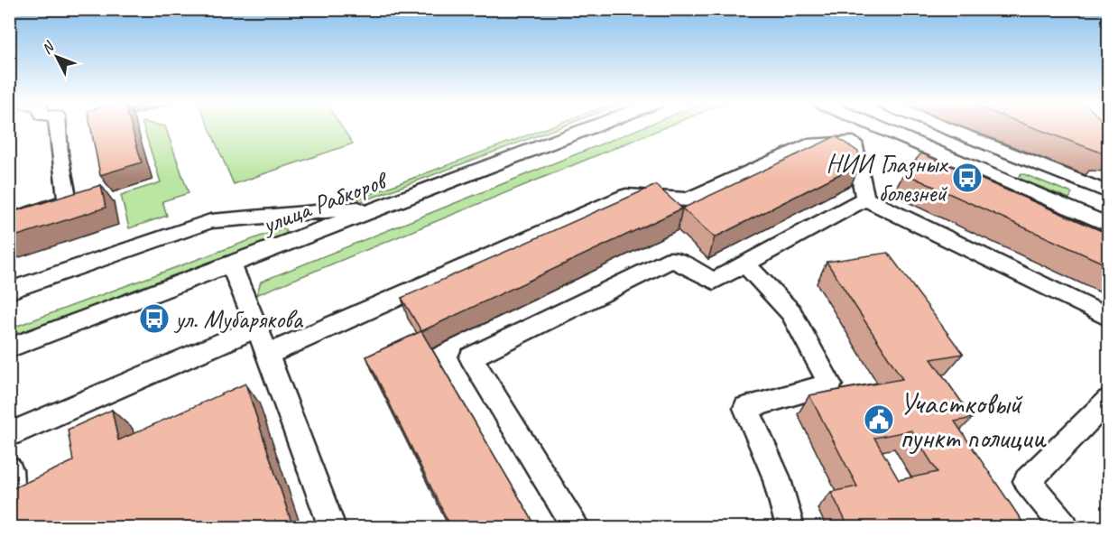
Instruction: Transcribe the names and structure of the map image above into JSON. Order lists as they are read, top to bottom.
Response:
{
  "streets": {
    "street": ["улица Рабкоров"]
  },
  "places": {
    "bus stop": ["НИИ Глазных болезней", "ул. Мубарякова"],
    "public building": ["Участковый пункт полиции"]
  },
  "north": "top left"
}
